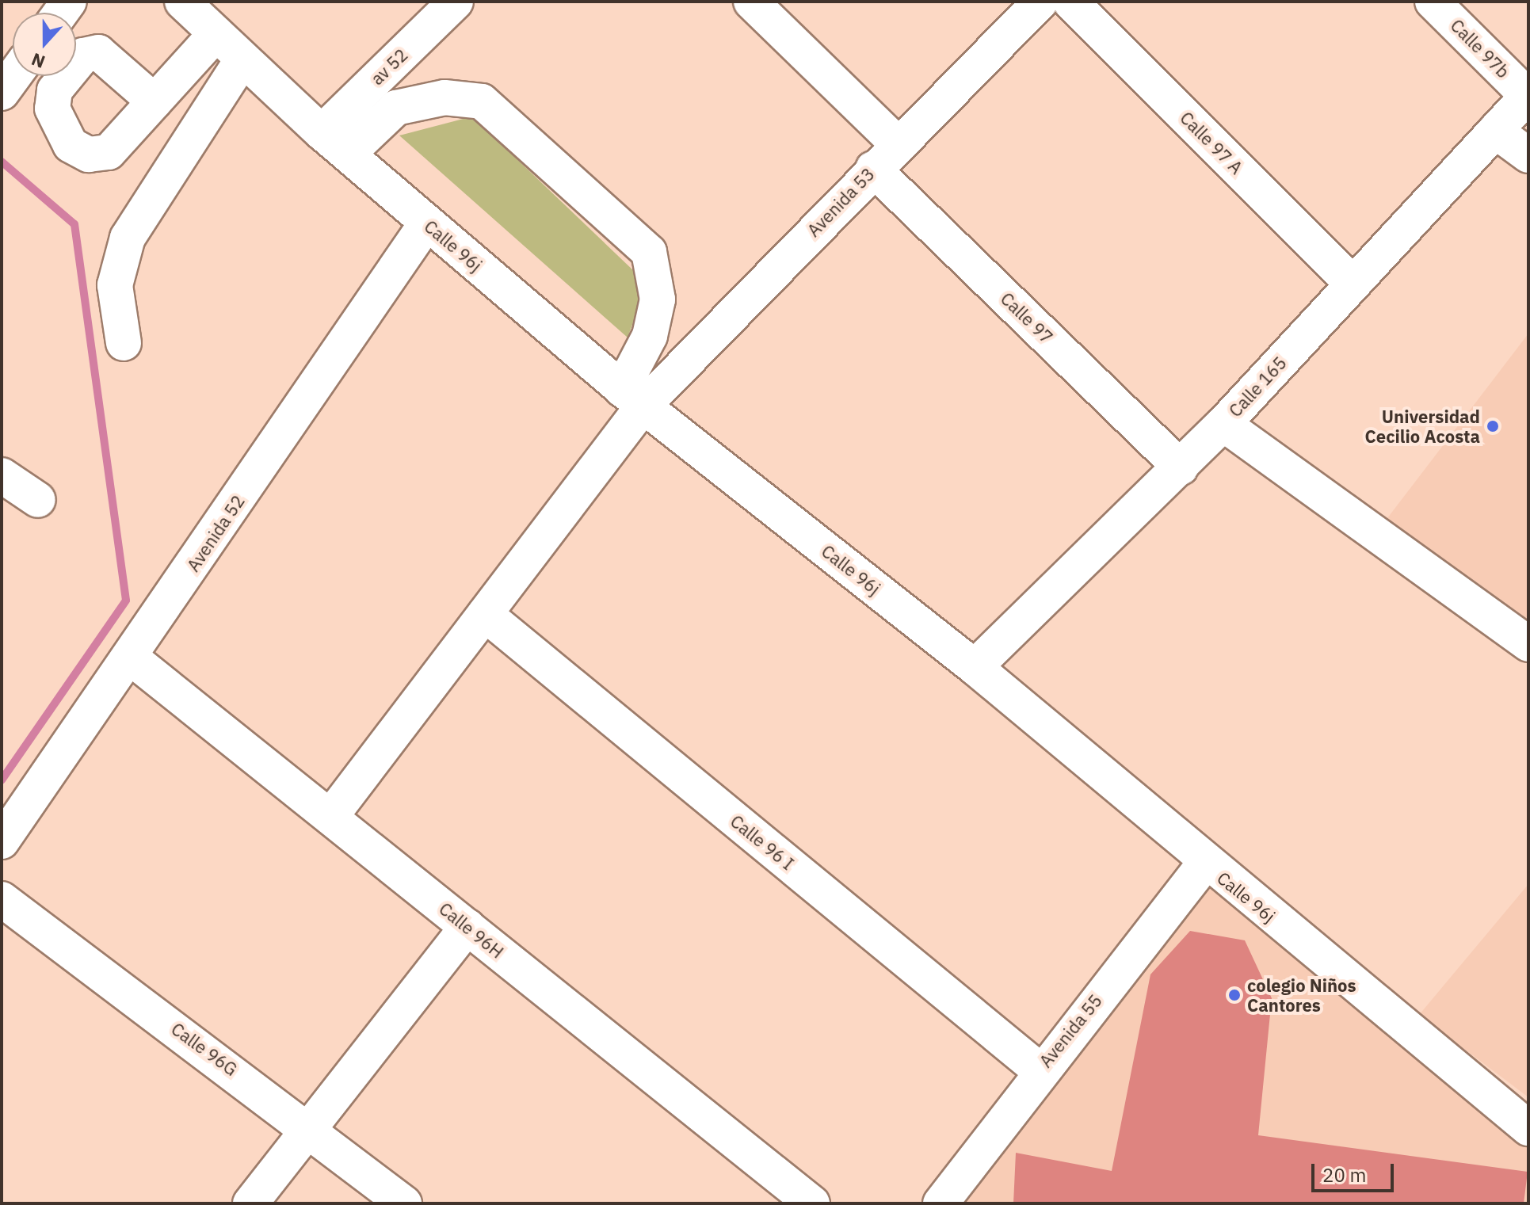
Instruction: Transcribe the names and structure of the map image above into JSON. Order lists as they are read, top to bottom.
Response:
{
  "streets": {
    "street": [
      "Calle 97b",
      "av 52",
      "Calle 97 A",
      "Avenida 53",
      "Calle 96j",
      "Calle 97",
      "Calle 165",
      "Avenida 52",
      "Calle 96 I",
      "Calle 96H",
      "Avenida 55",
      "Calle 96G"
    ]
  },
  "crossings": [
    ["Calle 97b", "Calle 165"],
    ["av 52", "Calle 96j"],
    ["Calle 97 A", "Calle 165"],
    ["Avenida 53", "Calle 96j"],
    ["Avenida 53", "Calle 97"],
    ["Calle 96j", "Calle 165"],
    ["Calle 96j", "Avenida 52"],
    ["Calle 96j", "Avenida 55"],
    ["Calle 97", "Calle 165"],
    ["Avenida 52", "Calle 96H"],
    ["Calle 96 I", "Avenida 55"]
  ],
  "places": ["Universidad Cecilio Acosta", "colegio Niños Cantores"],
  "scale_bar": "20 m",
  "north": "bottom"
}
